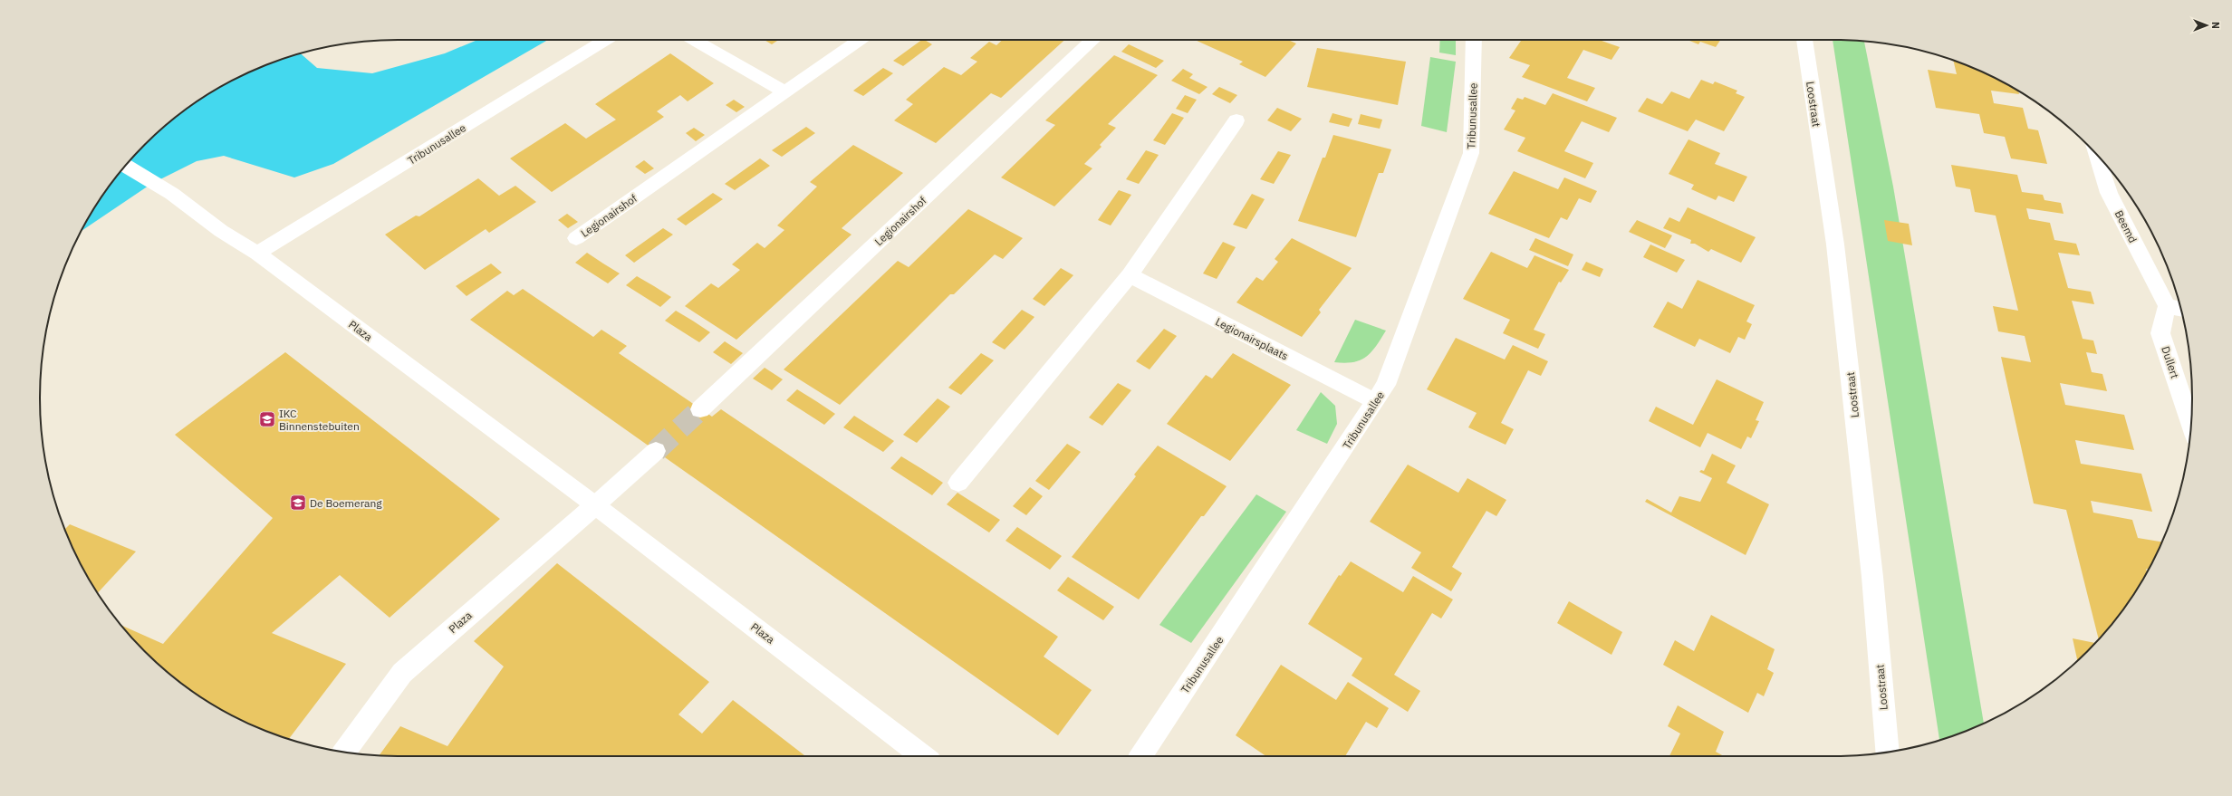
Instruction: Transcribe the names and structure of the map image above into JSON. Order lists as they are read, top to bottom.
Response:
{
  "streets": {
    "street": [
      "Loostraat",
      "Tribunusallee",
      "Legionairshof",
      "Beemd",
      "Plaza",
      "Legionairsplaats",
      "Dullert"
    ]
  },
  "crossings": [
    ["Tribunusallee", "Plaza"],
    ["Tribunusallee", "Legionairsplaats"],
    ["Beemd", "Dullert"]
  ],
  "places": {
    "school or university": ["IKC Binnenstebuiten", "De Boemerang"]
  },
  "north": "right"
}
